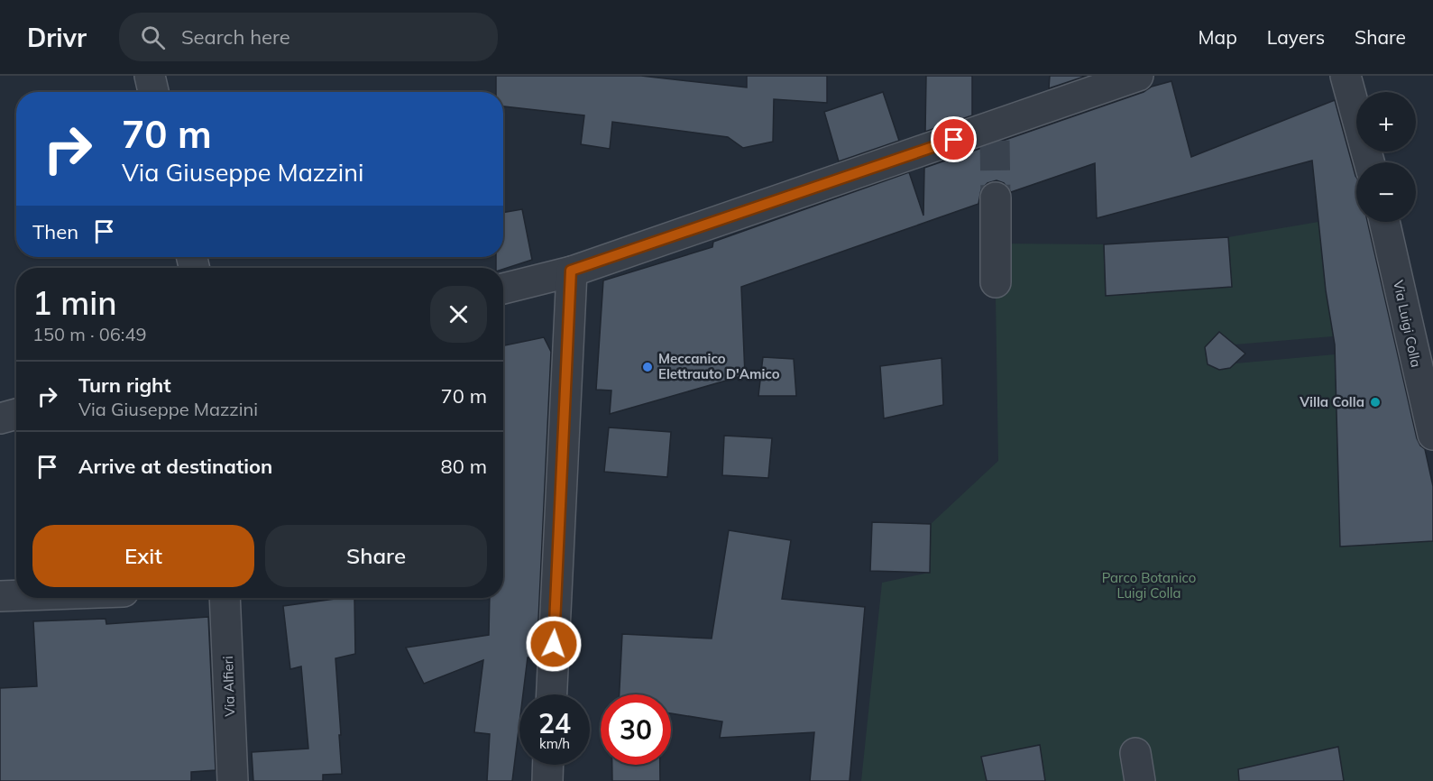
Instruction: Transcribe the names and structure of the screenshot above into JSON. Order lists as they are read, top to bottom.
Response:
{
  "streets": {
    "street": ["Via Luigi Colla", "Via Alfieri"]
  },
  "parks": ["Parco Botanico Luigi Colla"],
  "places": ["Meccanico Elettrauto D'Amico", "Villa Colla"],
  "page": {
    "header": "Drivr",
    "search": "Search here",
    "nav": ["Map", "Layers", "Share"],
    "map_buttons": ["+", "−"],
    "turn": ["70 m", "Via Giuseppe Mazzini"],
    "then": "Then",
    "heading": ["1 min", "150 m · 06:49"],
    "list": [
      {
        "name": "Turn right",
        "note": "Via Giuseppe Mazzini",
        "value": "70 m"
      },
      {
        "name": "Arrive at destination",
        "value": "80 m"
      }
    ],
    "buttons": ["Exit", "Share"],
    "speed": "24 km/h",
    "limit": "30"
  }
}
